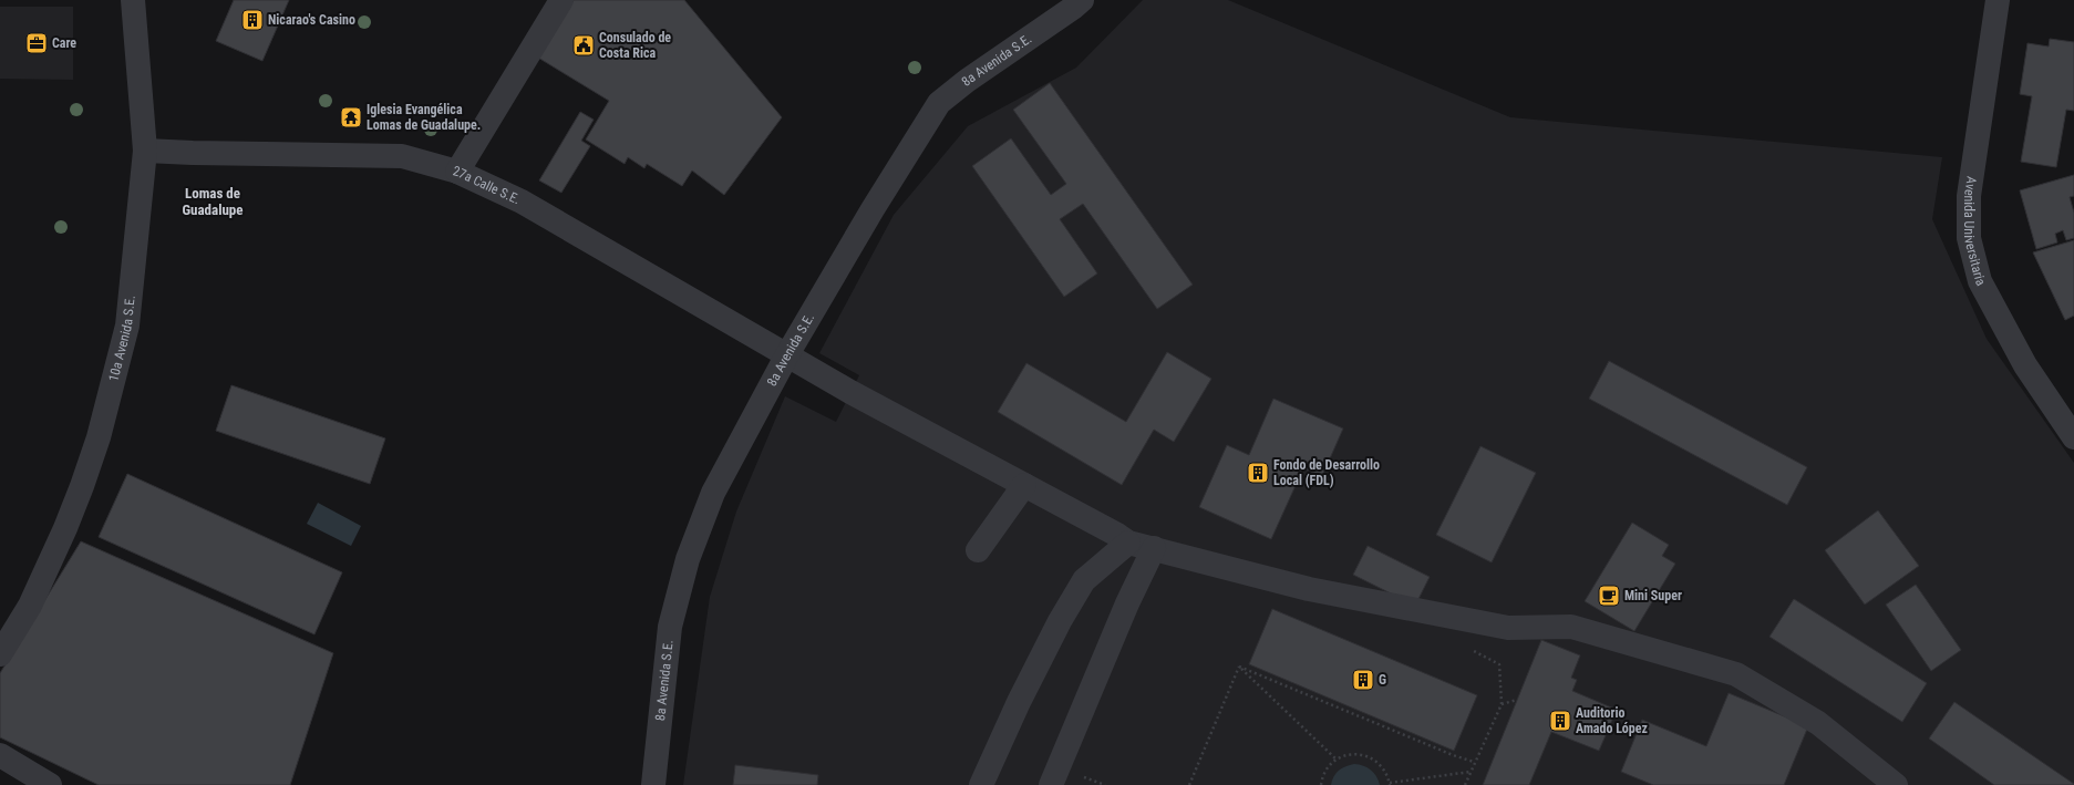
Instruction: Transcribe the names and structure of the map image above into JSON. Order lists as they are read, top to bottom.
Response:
{
  "streets": {
    "street": [
      "8a Avenida S.E.",
      "27a Calle S.E.",
      "Avenida Universitaria",
      "10a Avenida S.E."
    ]
  },
  "crossings": [
    ["8a Avenida S.E.", "27a Calle S.E."],
    ["27a Calle S.E.", "10a Avenida S.E."]
  ],
  "districts": ["Lomas de Guadalupe"],
  "places": {
    "building": [
      "Nicarao's Casino",
      "Fondo de Desarrollo Local (FDL)",
      "G",
      "Auditorio Amado López"
    ],
    "office": ["Care"],
    "public building": ["Consulado de Costa Rica"],
    "temple": ["Iglesia Evangélica Lomas de Guadalupe."],
    "cafe": ["Mini Super"]
  }
}
